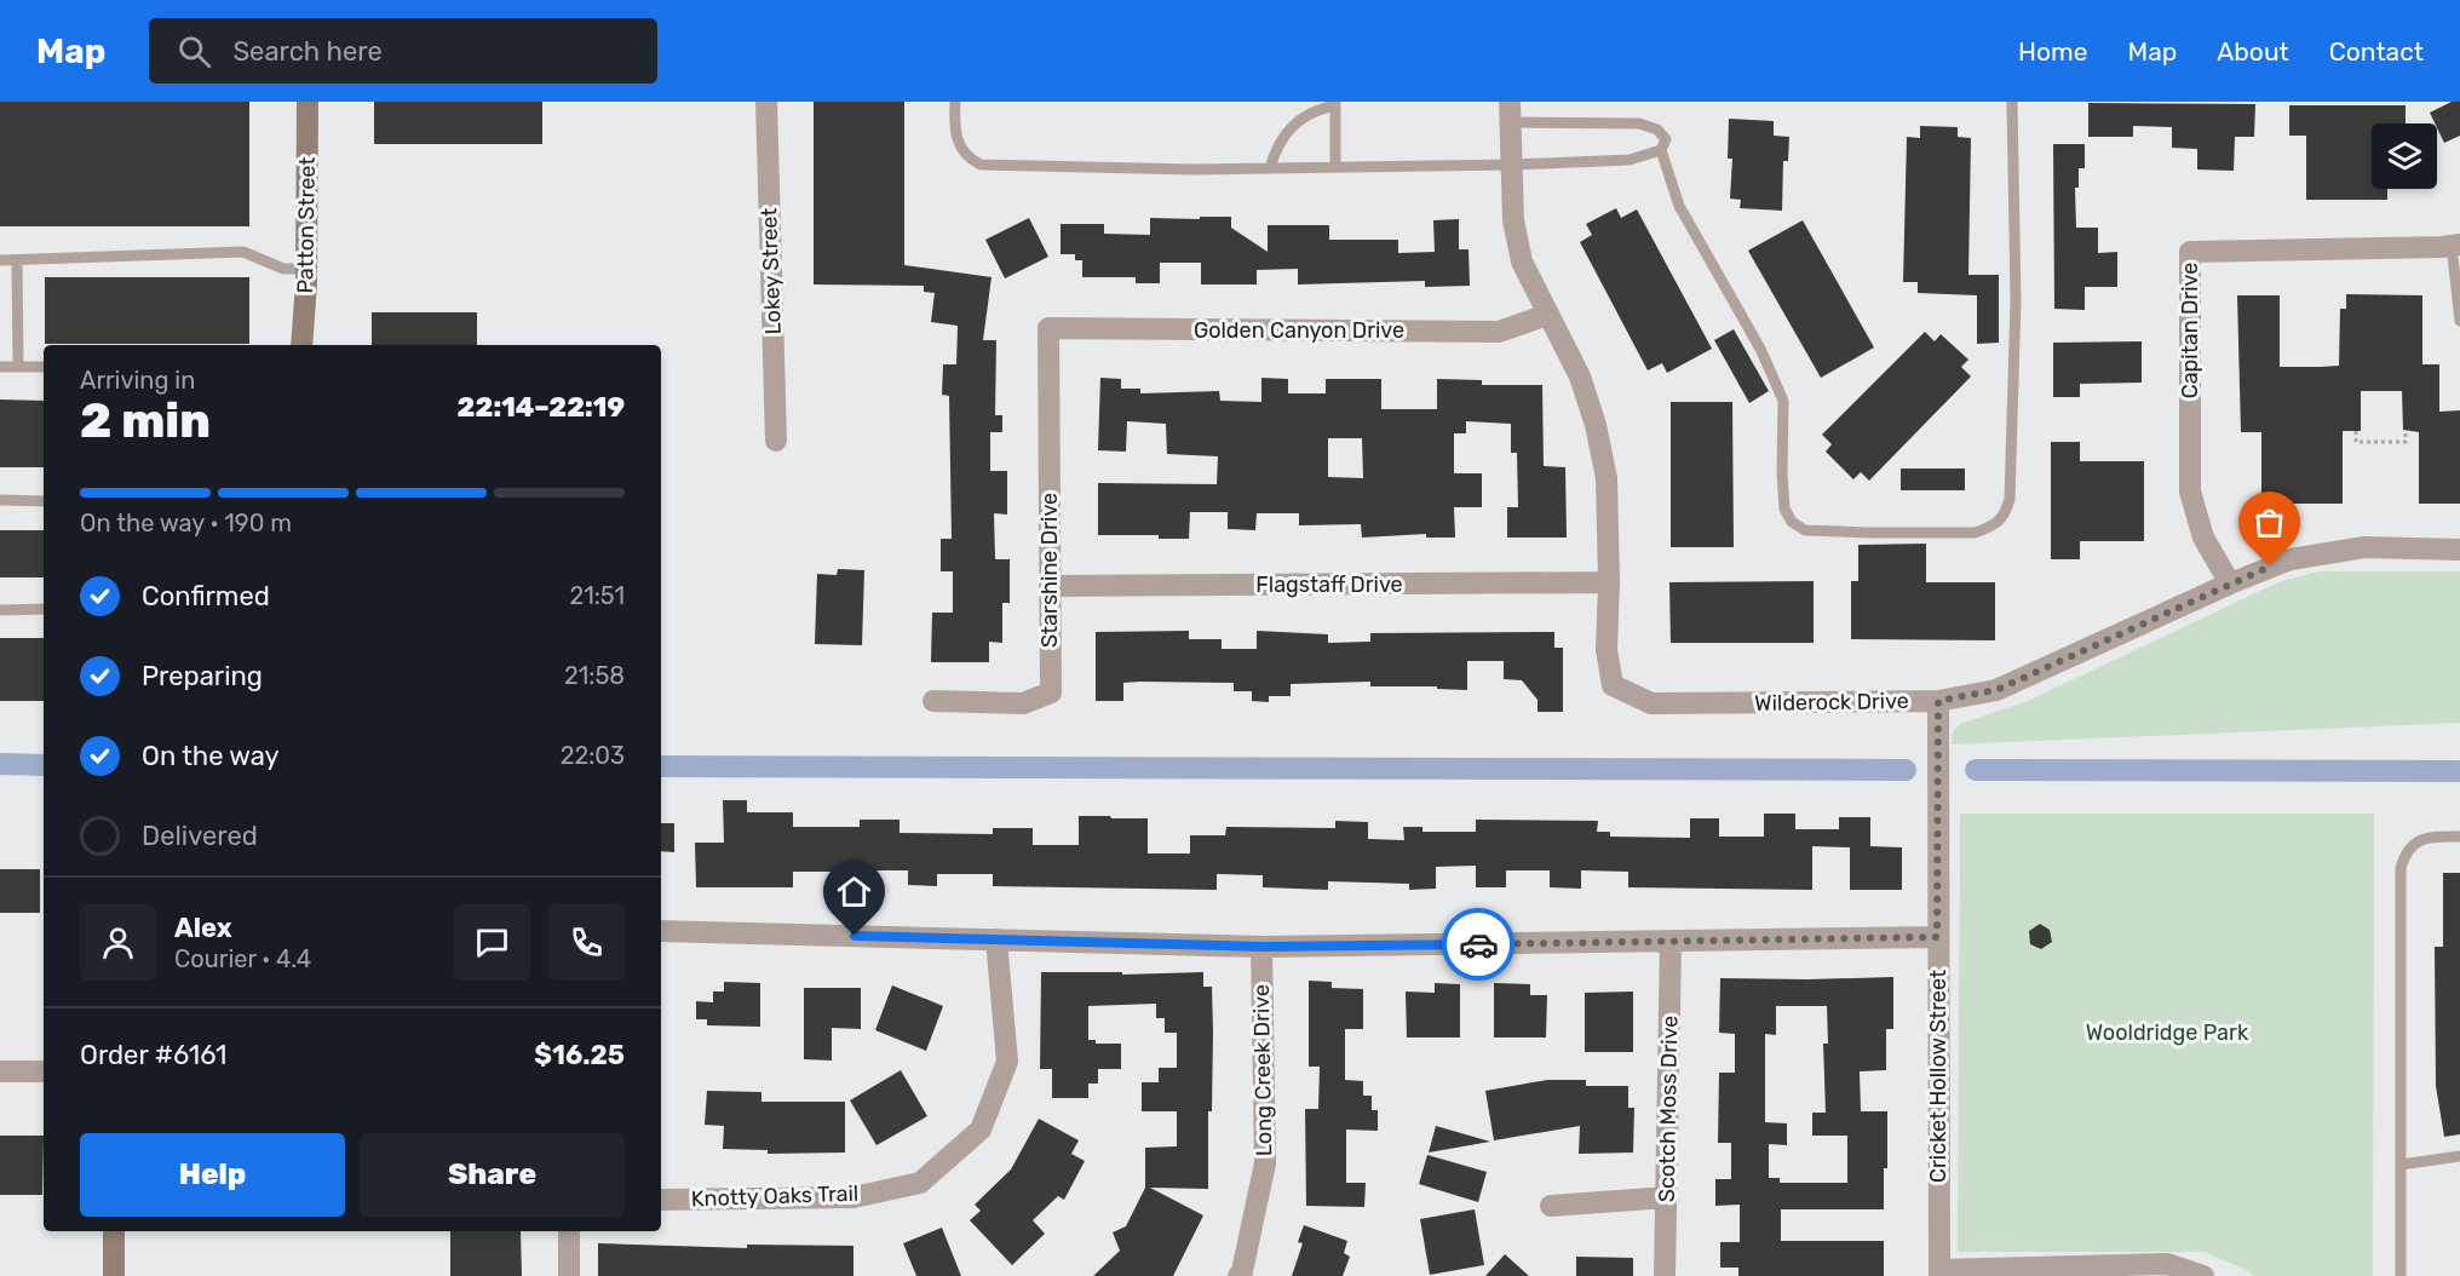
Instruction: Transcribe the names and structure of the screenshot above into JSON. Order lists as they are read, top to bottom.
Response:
{
  "streets": {
    "street": [
      "Patton Street",
      "Lokey Street",
      "Golden Canyon Drive",
      "Capitan Drive",
      "Starshine Drive",
      "Flagstaff Drive",
      "Wilderock Drive",
      "Long Creek Drive",
      "Cricket Hollow Street",
      "Scotch Moss Drive",
      "Knotty Oaks Trail"
    ]
  },
  "crossings": [
    ["Golden Canyon Drive", "Starshine Drive"],
    ["Capitan Drive", "Wilderock Drive"],
    ["Starshine Drive", "Flagstaff Drive"],
    ["Flagstaff Drive", "Wilderock Drive"],
    ["Wilderock Drive", "Cricket Hollow Street"]
  ],
  "parks": ["Wooldridge Park"],
  "page": {
    "header": "Map",
    "search": "Search here",
    "nav": [
      "Home",
      "Map",
      "About",
      "Contact"
    ],
    "heading": ["2 min", "Arriving in", "22:14–22:19"],
    "panel": [
      "Alex",
      "Courier · 4.4",
      "Order #6161",
      "$16.25"
    ],
    "bar": "On the way · 190 m",
    "list": [
      ["Confirmed", "21:51"],
      ["Preparing", "21:58"],
      ["On the way", "22:03"],
      "Delivered"
    ],
    "buttons": ["Help", "Share"]
  }
}
